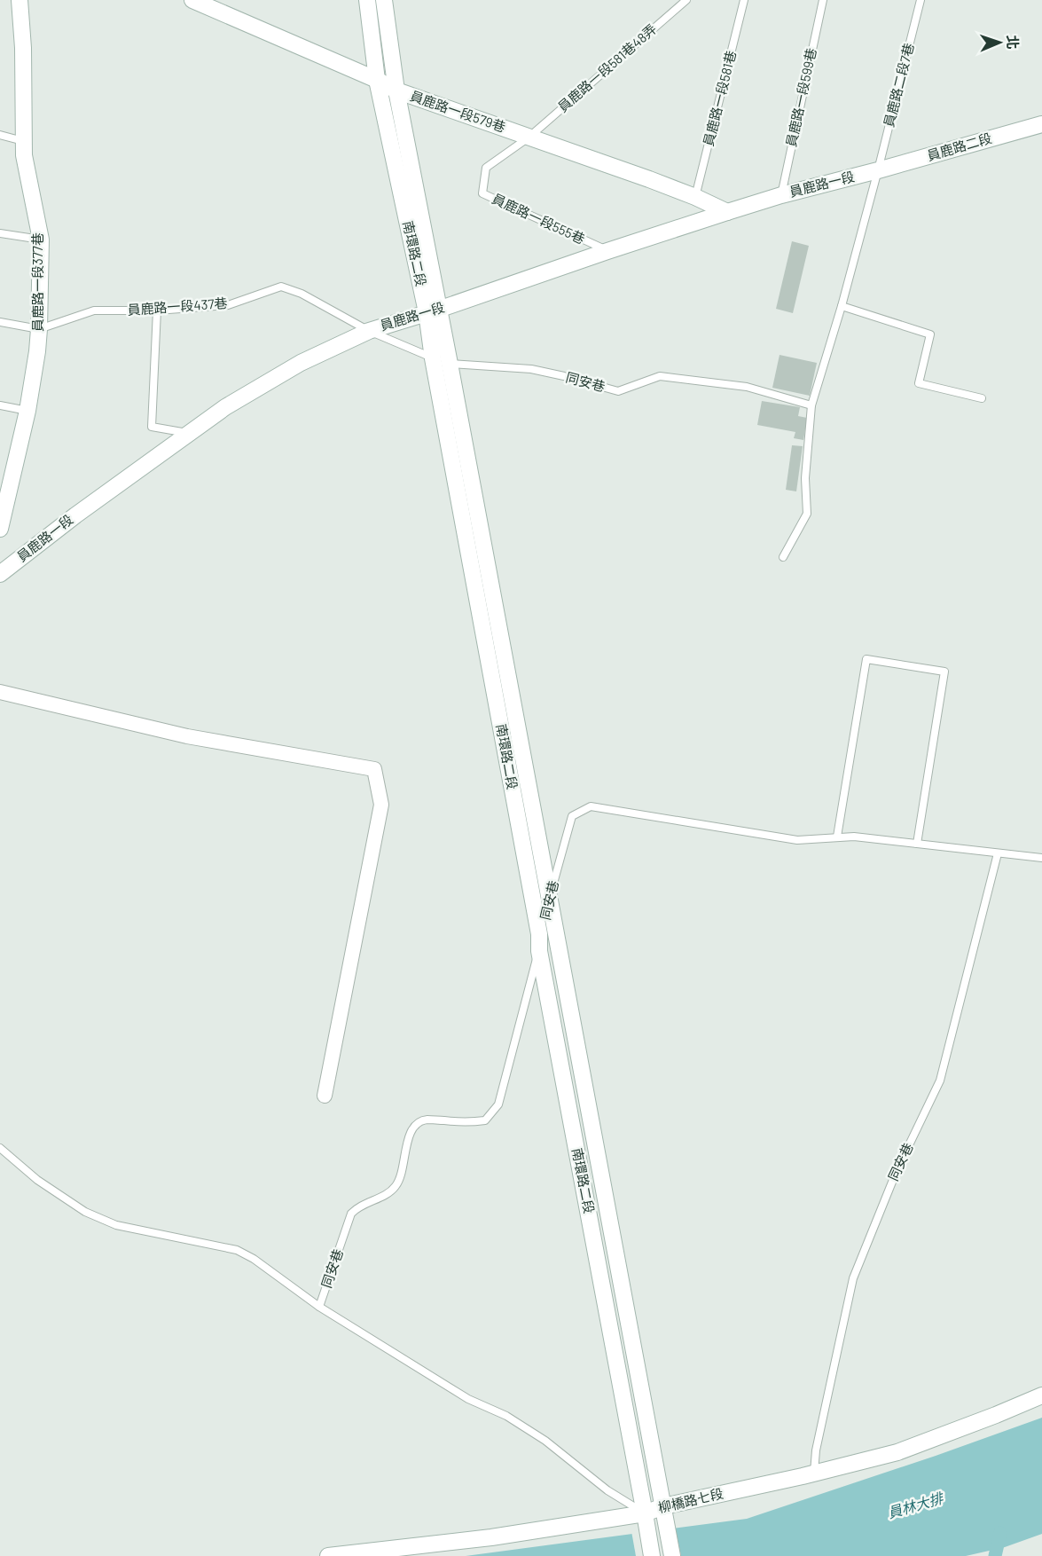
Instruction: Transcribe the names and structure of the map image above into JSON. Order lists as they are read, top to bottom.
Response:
{
  "streets": {
    "street": [
      "員鹿路一段579巷",
      "員鹿路二段",
      "員鹿路一段",
      "南環路二段",
      "員鹿路一段377巷",
      "柳橋路七段"
    ],
    "lane": [
      "員鹿路一段581巷48弄",
      "員鹿路二段7巷",
      "員鹿路一段599巷",
      "員鹿路一段581巷",
      "員鹿路一段555巷",
      "員鹿路一段437巷",
      "同安巷"
    ]
  },
  "crossings": [
    ["員鹿路一段581巷48弄", "員鹿路一段579巷"],
    ["員鹿路一段581巷48弄", "員鹿路一段555巷"],
    ["員鹿路二段7巷", "員鹿路二段"],
    ["員鹿路二段7巷", "員鹿路一段"],
    ["員鹿路一段599巷", "員鹿路一段"],
    ["員鹿路一段581巷", "員鹿路一段579巷"],
    ["員鹿路一段579巷", "員鹿路一段"],
    ["員鹿路一段579巷", "員鹿路一段555巷"],
    ["員鹿路一段579巷", "南環路二段"],
    ["員鹿路二段", "員鹿路一段"],
    ["員鹿路一段", "員鹿路一段555巷"],
    ["員鹿路一段", "南環路二段"],
    ["員鹿路一段", "員鹿路一段437巷"],
    ["南環路二段", "員鹿路一段437巷"],
    ["南環路二段", "同安巷"],
    ["南環路二段", "柳橋路七段"],
    ["員鹿路一段377巷", "員鹿路一段437巷"],
    ["同安巷", "柳橋路七段"]
  ],
  "water": ["員林大排"],
  "north": "right"
}
